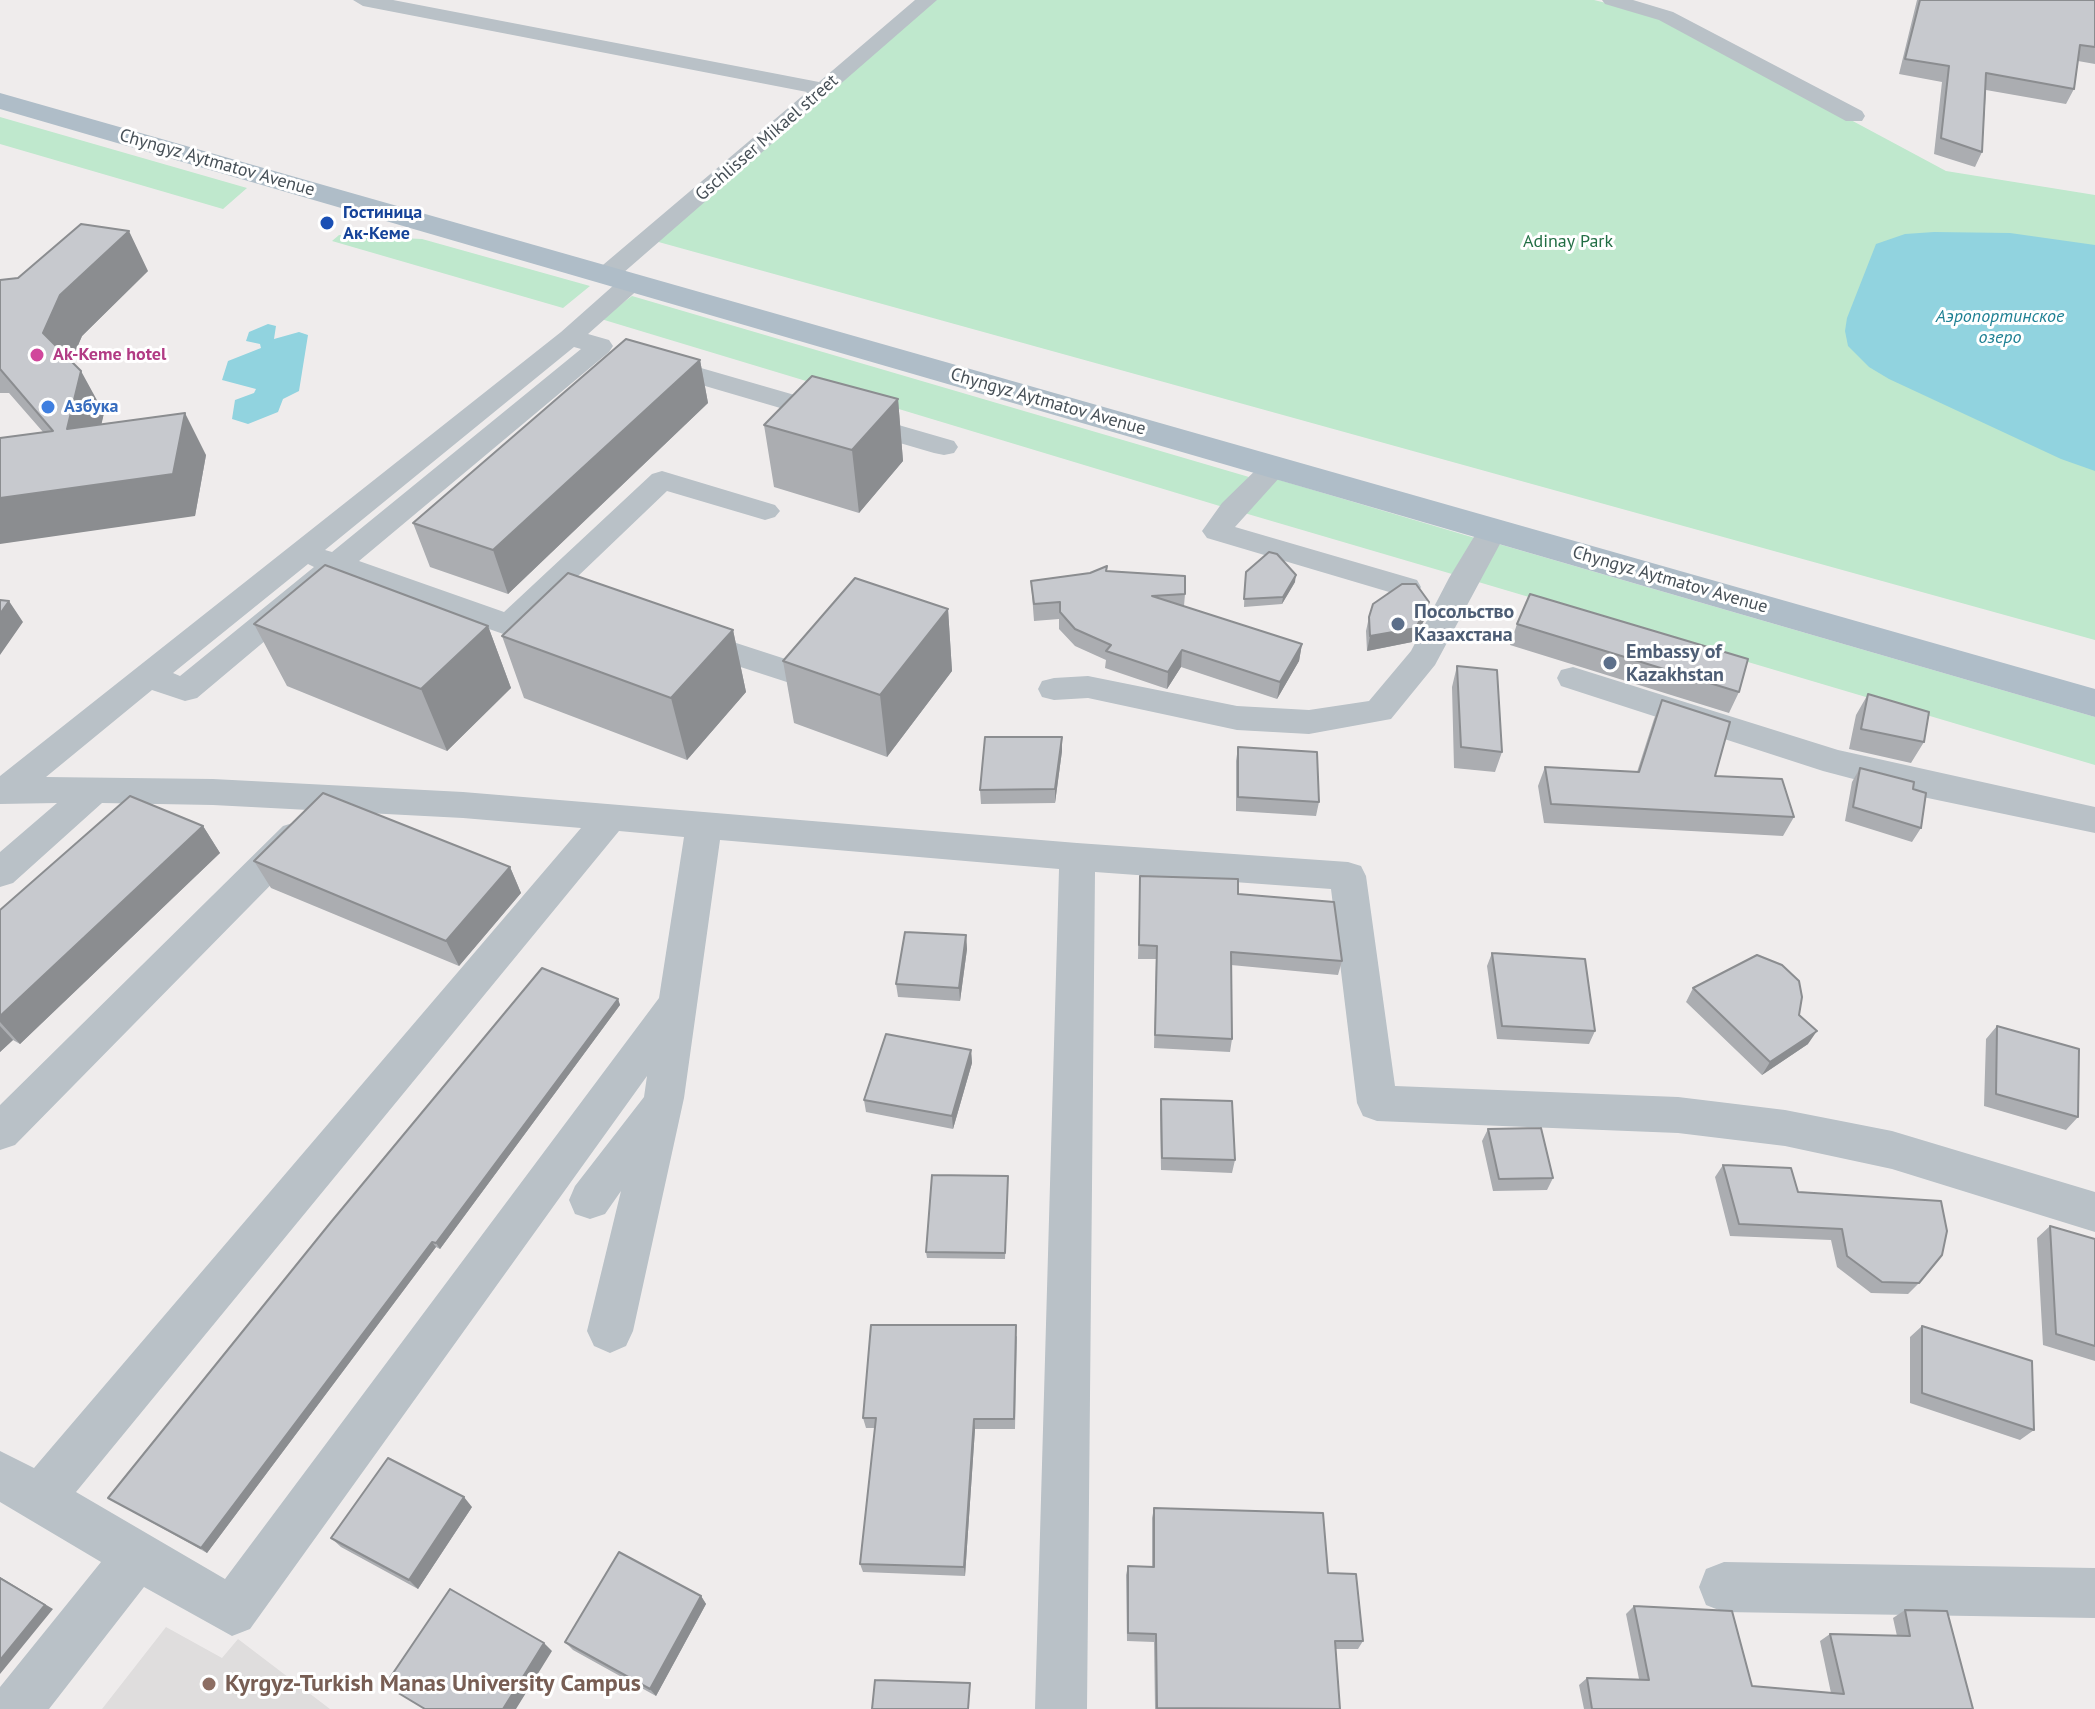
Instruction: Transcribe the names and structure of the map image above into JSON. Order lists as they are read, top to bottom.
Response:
{
  "streets": {
    "main road": ["Chyngyz Aytmatov Avenue"],
    "street": ["Gschlisser Mikael street"]
  },
  "crossings": [
    ["Gschlisser Mikael street", "Chyngyz Aytmatov Avenue"]
  ],
  "water": ["Аэропортинское озеро"],
  "parks": ["Adinay Park"],
  "places": [
    "Гостиница Ак-Кеме",
    "Ak-Keme hotel",
    "Азбука",
    "Посольство Казахстана",
    "Embassy of Kazakhstan",
    "Kyrgyz-Turkish Manas University Campus"
  ]
}
